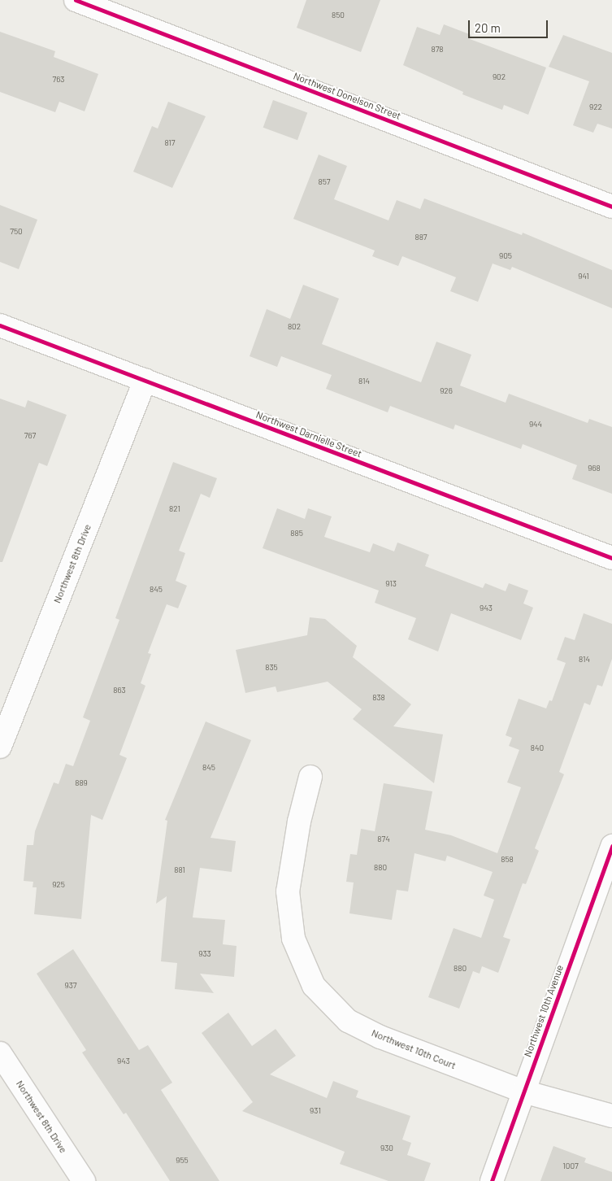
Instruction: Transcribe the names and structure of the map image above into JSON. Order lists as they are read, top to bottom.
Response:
{
  "streets": {
    "street": [
      "Northwest Donelson Street",
      "Northwest Darnielle Street",
      "Northwest 8th Drive",
      "Northwest 10th Avenue",
      "Northwest 10th Court"
    ]
  },
  "crossings": [
    ["Northwest Darnielle Street", "Northwest 8th Drive"],
    ["Northwest 10th Avenue", "Northwest 10th Court"]
  ],
  "house_numbers": [
    "850",
    "878",
    "902",
    "763",
    "922",
    "817",
    "857",
    "750",
    "887",
    "905",
    "941",
    "802",
    "814",
    "926",
    "944",
    "767",
    "968",
    "821",
    "885",
    "913",
    "845",
    "943",
    "814",
    "835",
    "863",
    "838",
    "840",
    "845",
    "889",
    "874",
    "858",
    "880",
    "881",
    "925",
    "933",
    "880",
    "937",
    "943",
    "931",
    "930",
    "955",
    "1007"
  ],
  "scale_bar": "20 m"
}
